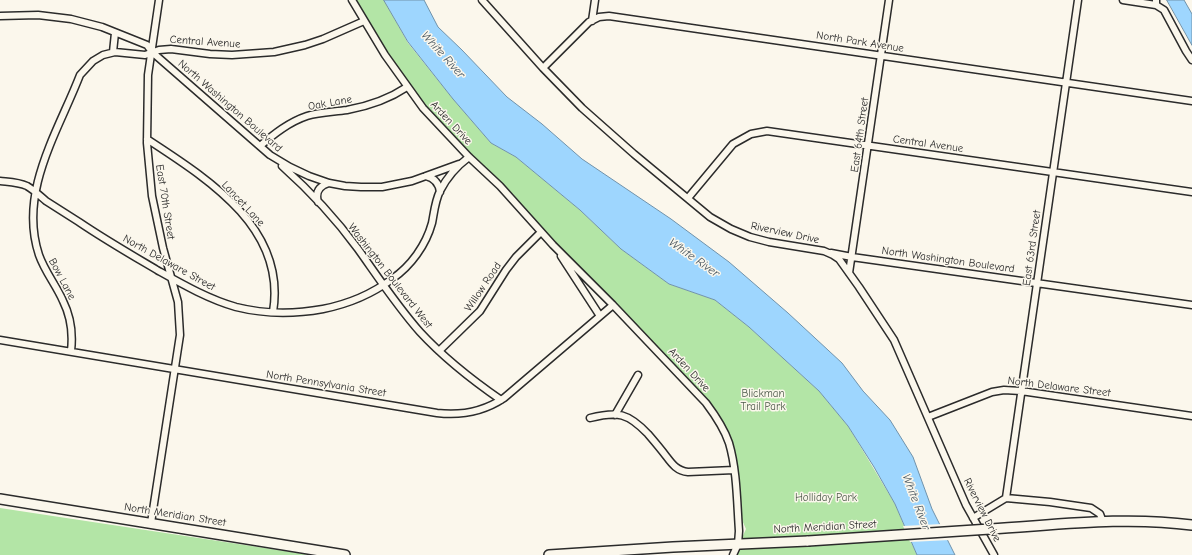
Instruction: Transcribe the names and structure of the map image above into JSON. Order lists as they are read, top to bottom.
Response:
{
  "streets": {
    "main road": ["North Meridian Street"],
    "street": [
      "Central Avenue",
      "North Park Avenue",
      "Oak Lane",
      "North Washington Boulevard",
      "Arden Drive",
      "East 64th Street",
      "East 70th Street",
      "Lancet Lane",
      "Riverview Drive",
      "East 63rd Street",
      "North Delaware Street",
      "Washington Boulevard West",
      "Bow Lane",
      "Willow Road",
      "North Pennsylvania Street"
    ]
  },
  "crossings": [
    ["Central Avenue", "North Washington Boulevard"],
    ["Central Avenue", "Arden Drive"],
    ["Central Avenue", "East 64th Street"],
    ["Central Avenue", "East 70th Street"],
    ["Central Avenue", "Riverview Drive"],
    ["Central Avenue", "East 63rd Street"],
    ["North Park Avenue", "East 64th Street"],
    ["North Park Avenue", "Riverview Drive"],
    ["North Park Avenue", "East 63rd Street"],
    ["Oak Lane", "North Washington Boulevard"],
    ["Oak Lane", "Arden Drive"],
    ["North Washington Boulevard", "East 64th Street"],
    ["North Washington Boulevard", "East 70th Street"],
    ["North Washington Boulevard", "Riverview Drive"],
    ["North Washington Boulevard", "East 63rd Street"],
    ["North Washington Boulevard", "North Delaware Street"],
    ["North Washington Boulevard", "Washington Boulevard West"],
    ["Arden Drive", "North Delaware Street"],
    ["Arden Drive", "Willow Road"],
    ["Arden Drive", "North Pennsylvania Street"],
    ["Arden Drive", "North Meridian Street"],
    ["East 64th Street", "Riverview Drive"],
    ["East 70th Street", "Lancet Lane"],
    ["East 70th Street", "North Delaware Street"],
    ["East 70th Street", "North Pennsylvania Street"],
    ["East 70th Street", "North Meridian Street"],
    ["Lancet Lane", "North Delaware Street"],
    ["Riverview Drive", "North Delaware Street"],
    ["East 63rd Street", "North Delaware Street"],
    ["North Delaware Street", "Washington Boulevard West"],
    ["North Delaware Street", "Bow Lane"],
    ["Washington Boulevard West", "Willow Road"],
    ["Washington Boulevard West", "North Pennsylvania Street"],
    ["Bow Lane", "North Pennsylvania Street"]
  ],
  "water": ["White River"],
  "parks": ["Blickman Trail Park", "Holliday Park"]
}
